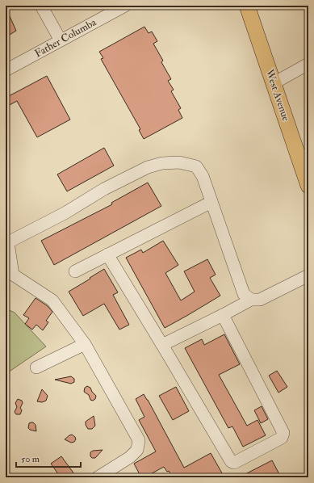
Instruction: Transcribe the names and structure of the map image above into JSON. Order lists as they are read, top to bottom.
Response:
{
  "streets": {
    "main road": ["West Avenue"],
    "street": ["Father Columba"]
  },
  "scale_bar": "50 m"
}
